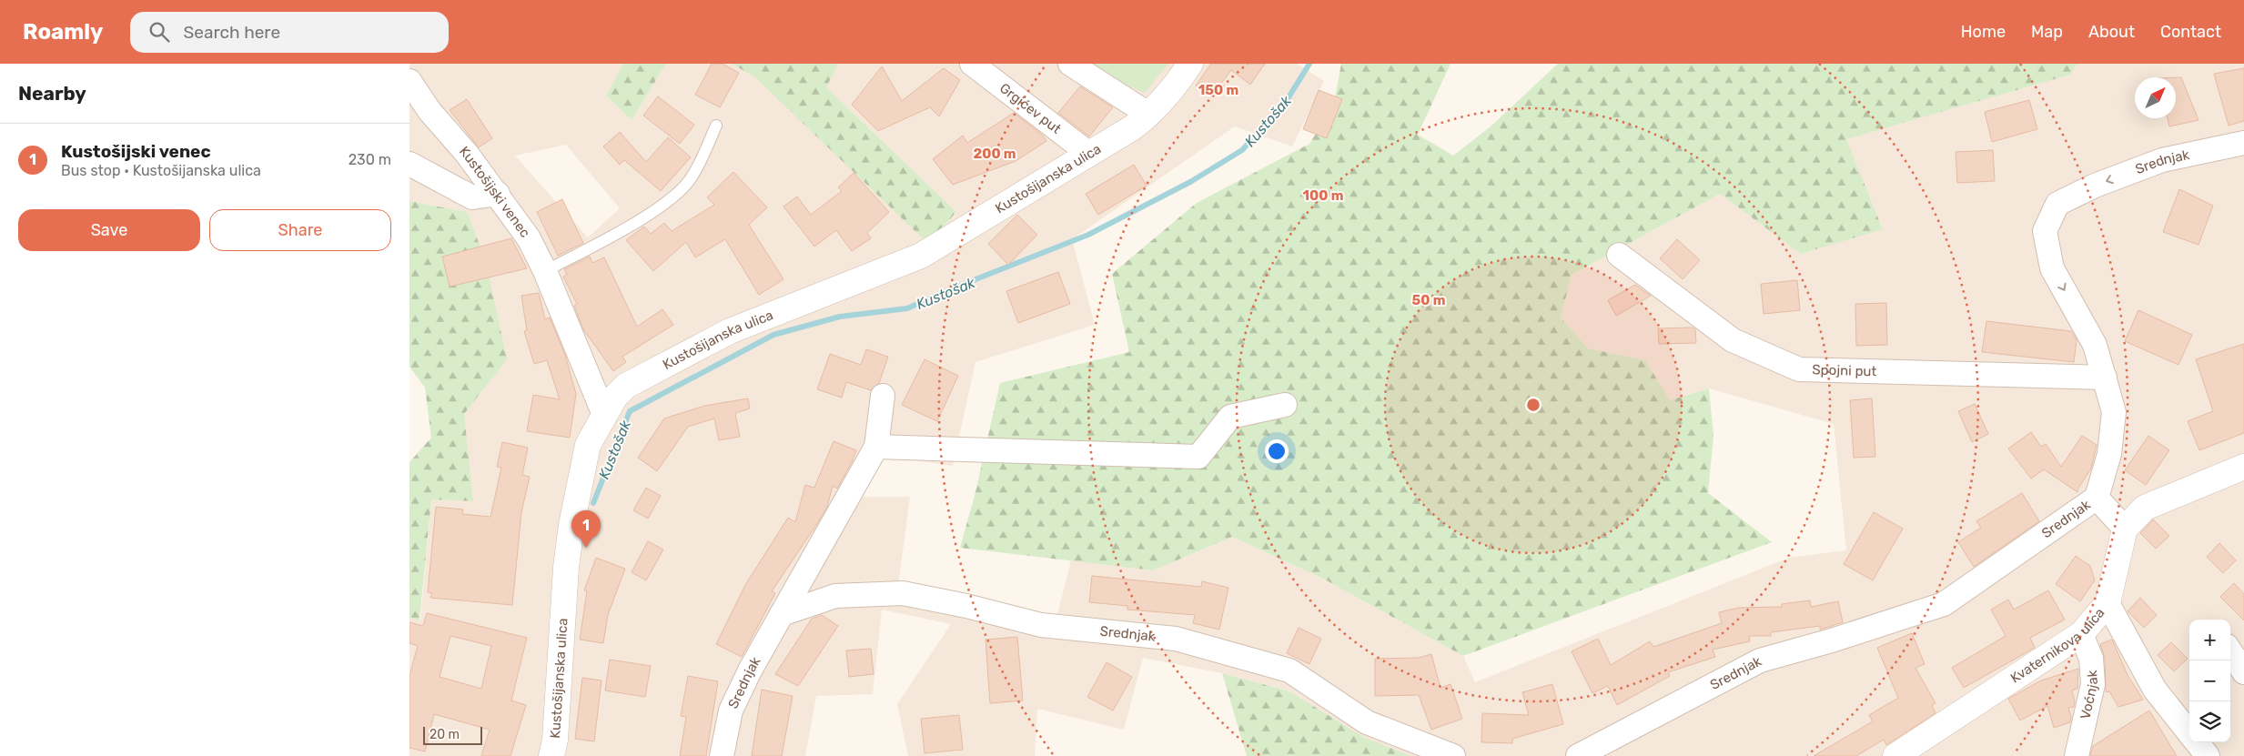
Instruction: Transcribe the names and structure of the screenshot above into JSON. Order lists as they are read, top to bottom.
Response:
{
  "streets": {
    "street": [
      "Grgićev put",
      "Srednjak",
      "Kustošijanska ulica",
      "Kustošijski venec",
      "Spojni put",
      "Kvaternikova ulica",
      "Voćnjak"
    ]
  },
  "crossings": [
    ["Grgićev put", "Kustošijanska ulica"],
    ["Srednjak", "Spojni put"],
    ["Kustošijanska ulica", "Kustošijski venec"],
    ["Kvaternikova ulica", "Voćnjak"]
  ],
  "water": ["Kustošak"],
  "scale_bar": "20 m",
  "north": "top right",
  "page": {
    "header": "Roamly",
    "search": "Search here",
    "nav": [
      "Home",
      "Map",
      "About",
      "Contact"
    ],
    "heading": "Nearby",
    "list": [
      {
        "mark": "1",
        "name": "Kustošijski venec",
        "note": "Bus stop · Kustošijanska ulica",
        "value": "230 m"
      }
    ],
    "buttons": ["Save", "Share"],
    "pins": "1",
    "map_buttons": ["+", "−"],
    "scale": "20 m"
  },
  "rings": [
    "150 m",
    "200 m",
    "100 m",
    "50 m"
  ]
}
